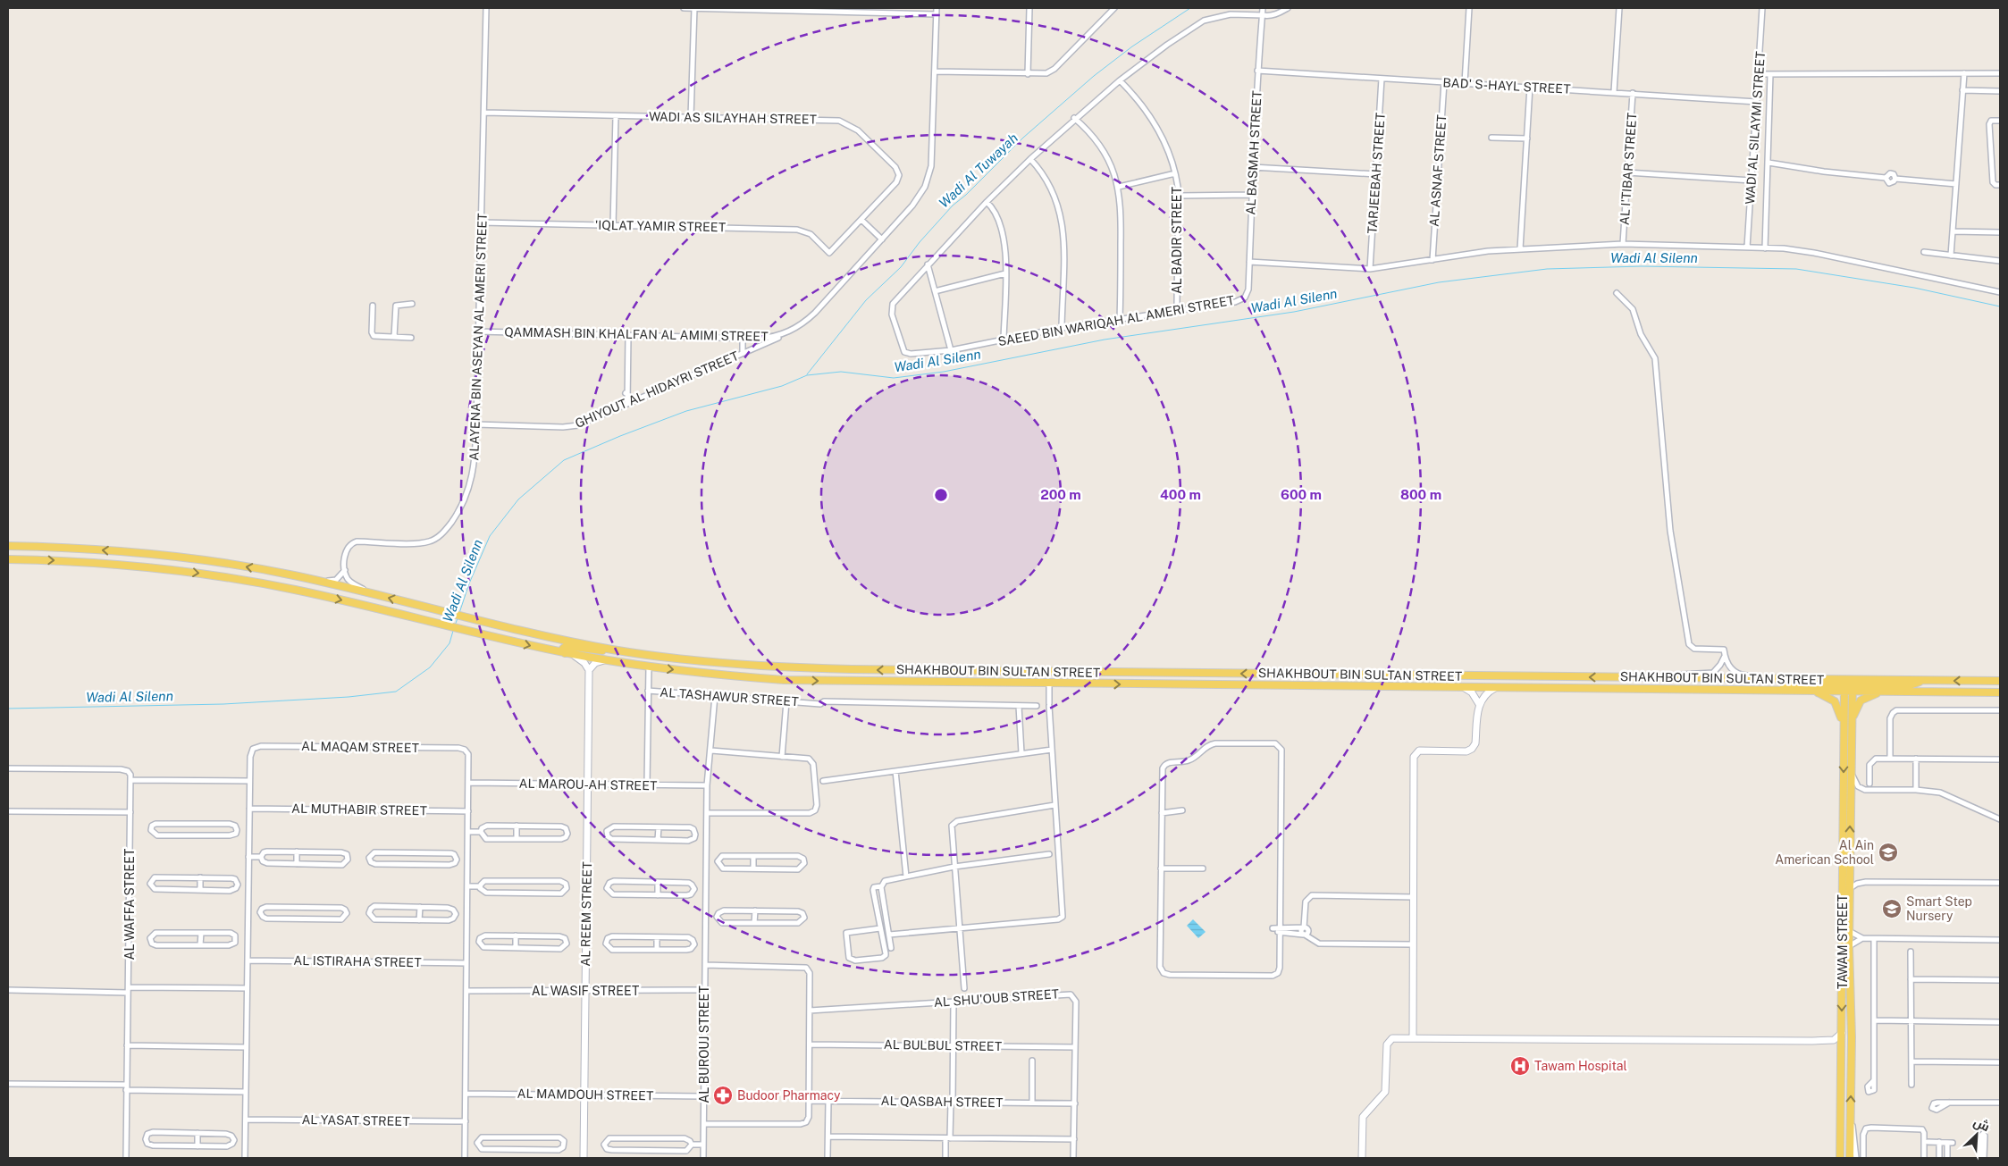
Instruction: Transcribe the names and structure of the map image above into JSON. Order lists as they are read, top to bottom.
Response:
{
  "streets": {
    "main road": ["SHAKHBOUT BIN SULTAN STREET", "TAWAM STREET"],
    "street": [
      "BAD' S-HAYL STREET",
      "WADI AS SILAYHAH STREET",
      "WADI AL SILAYMI STREET",
      "AL BASMAH STREET",
      "AL I'TIBAR STREET",
      "AL ASNAF STREET",
      "TARJEEBAH STREET",
      "'IQLAT YAMIR STREET",
      "AL BADIR STREET",
      "SAEED BIN WARIQAH AL AMERI STREET",
      "QAMMASH BIN KHALFAN AL AMIMI STREET",
      "ALAYENA BIN ASEYAN AL AMERI STREET",
      "GHIYOUT AL HIDAYRI STREET",
      "AL TASHAWUR STREET",
      "AL MAQAM STREET",
      "AL MAROU-AH STREET",
      "AL MUTHABIR STREET",
      "AL WAFFA STREET",
      "AL REEM STREET",
      "AL ISTIRAHA STREET",
      "AL WASIF STREET",
      "AL SHU'OUB STREET",
      "AL BUROUJ STREET",
      "AL BULBUL STREET",
      "AL MAMDOUH STREET",
      "AL QASBAH STREET",
      "AL YASAT STREET"
    ]
  },
  "crossings": [
    ["BAD' S-HAYL STREET", "WADI AL SILAYMI STREET"],
    ["BAD' S-HAYL STREET", "AL BASMAH STREET"],
    ["BAD' S-HAYL STREET", "AL I'TIBAR STREET"],
    ["BAD' S-HAYL STREET", "AL ASNAF STREET"],
    ["BAD' S-HAYL STREET", "TARJEEBAH STREET"],
    ["WADI AS SILAYHAH STREET", "'IQLAT YAMIR STREET"],
    ["WADI AS SILAYHAH STREET", "ALAYENA BIN ASEYAN AL AMERI STREET"],
    ["AL BASMAH STREET", "SAEED BIN WARIQAH AL AMERI STREET"],
    ["'IQLAT YAMIR STREET", "ALAYENA BIN ASEYAN AL AMERI STREET"],
    ["AL BADIR STREET", "SAEED BIN WARIQAH AL AMERI STREET"],
    ["QAMMASH BIN KHALFAN AL AMIMI STREET", "ALAYENA BIN ASEYAN AL AMERI STREET"],
    ["QAMMASH BIN KHALFAN AL AMIMI STREET", "GHIYOUT AL HIDAYRI STREET"],
    ["ALAYENA BIN ASEYAN AL AMERI STREET", "GHIYOUT AL HIDAYRI STREET"],
    ["SHAKHBOUT BIN SULTAN STREET", "TAWAM STREET"],
    ["AL TASHAWUR STREET", "AL BUROUJ STREET"],
    ["AL MAQAM STREET", "AL MAROU-AH STREET"],
    ["AL MAQAM STREET", "AL MUTHABIR STREET"],
    ["AL MAQAM STREET", "AL ISTIRAHA STREET"],
    ["AL MAQAM STREET", "AL WASIF STREET"],
    ["AL MAQAM STREET", "AL MAMDOUH STREET"],
    ["AL MAQAM STREET", "AL YASAT STREET"],
    ["AL MAROU-AH STREET", "AL REEM STREET"],
    ["AL MAROU-AH STREET", "AL BUROUJ STREET"],
    ["AL REEM STREET", "AL WASIF STREET"],
    ["AL REEM STREET", "AL MAMDOUH STREET"],
    ["AL WASIF STREET", "AL BUROUJ STREET"],
    ["AL SHU'OUB STREET", "AL BULBUL STREET"],
    ["AL SHU'OUB STREET", "AL QASBAH STREET"],
    ["AL BUROUJ STREET", "AL MAMDOUH STREET"]
  ],
  "water": ["Wadi Al Tuwayah", "Wadi Al Silenn"],
  "places": {
    "school or university": ["Al Ain American School", "Smart Step Nursery"],
    "hospital": ["Tawam Hospital"],
    "pharmacy": ["Budoor Pharmacy"]
  },
  "north": "top right",
  "rings": [
    "200 m",
    "400 m",
    "600 m",
    "800 m"
  ]
}
